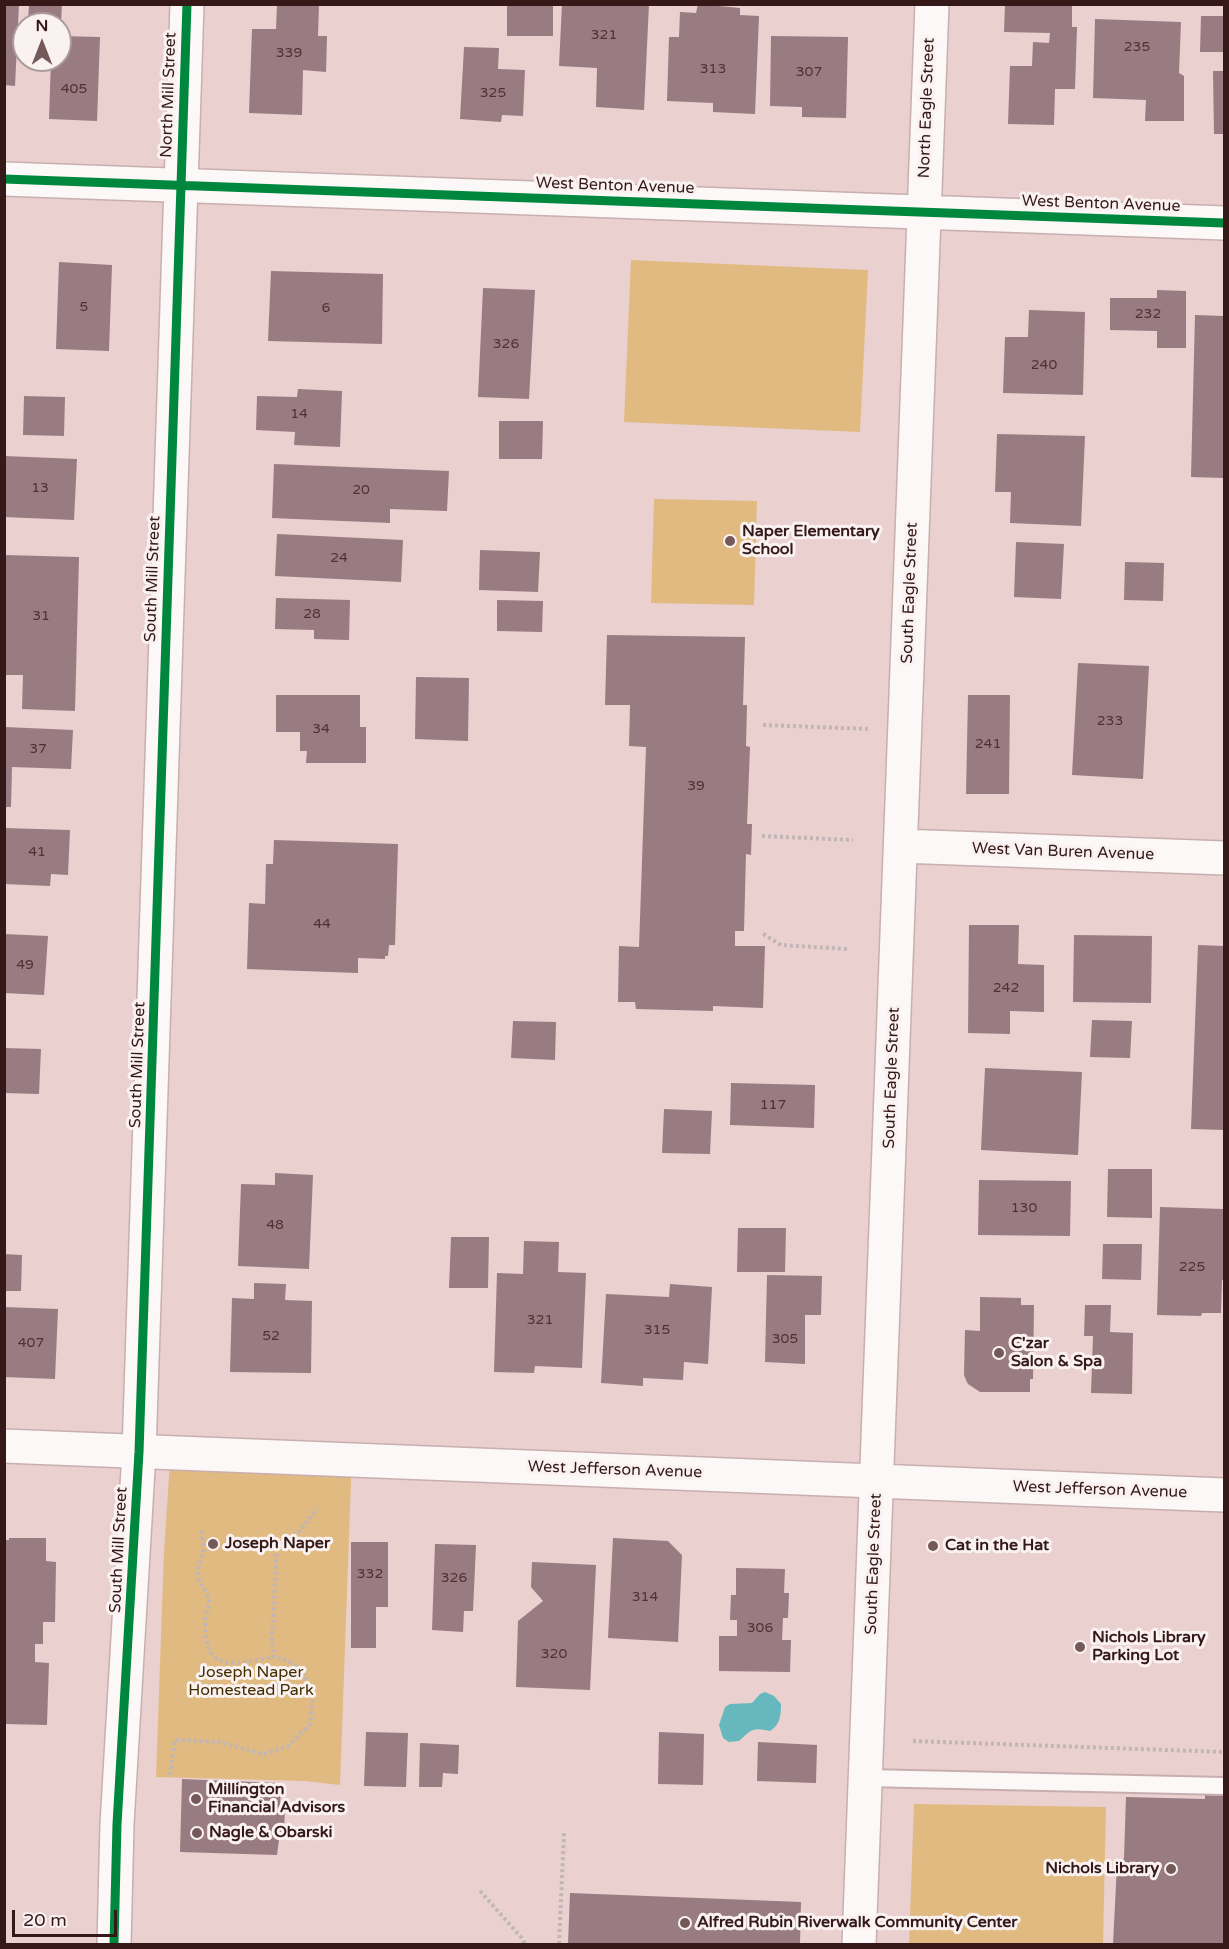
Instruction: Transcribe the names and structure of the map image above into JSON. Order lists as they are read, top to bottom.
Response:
{
  "streets": {
    "street": [
      "North Mill Street",
      "North Eagle Street",
      "West Benton Avenue",
      "South Mill Street",
      "South Eagle Street",
      "West Van Buren Avenue",
      "West Jefferson Avenue"
    ]
  },
  "crossings": [
    ["North Mill Street", "West Benton Avenue"],
    ["North Mill Street", "South Mill Street"],
    ["North Eagle Street", "West Benton Avenue"],
    ["North Eagle Street", "South Eagle Street"],
    ["West Benton Avenue", "South Mill Street"],
    ["West Benton Avenue", "South Eagle Street"],
    ["South Mill Street", "West Jefferson Avenue"],
    ["South Eagle Street", "West Van Buren Avenue"],
    ["South Eagle Street", "West Jefferson Avenue"]
  ],
  "parks": ["Joseph Naper Homestead Park"],
  "places": [
    "Naper Elementary School",
    "C'zar Salon & Spa",
    "Joseph Naper",
    "Cat in the Hat",
    "Nichols Library Parking Lot",
    "Millington Financial Advisors",
    "Nagle & Obarski",
    "Nichols Library",
    "Alfred Rubin Riverwalk Community Center"
  ],
  "house_numbers": [
    "321",
    "235",
    "339",
    "313",
    "307",
    "405",
    "325",
    "5",
    "6",
    "232",
    "326",
    "240",
    "14",
    "13",
    "20",
    "24",
    "28",
    "31",
    "233",
    "34",
    "241",
    "37",
    "39",
    "41",
    "44",
    "49",
    "242",
    "117",
    "130",
    "48",
    "225",
    "321",
    "315",
    "52",
    "305",
    "407",
    "332",
    "326",
    "314",
    "306",
    "320"
  ],
  "scale_bar": "20 m",
  "north": "top"
}
